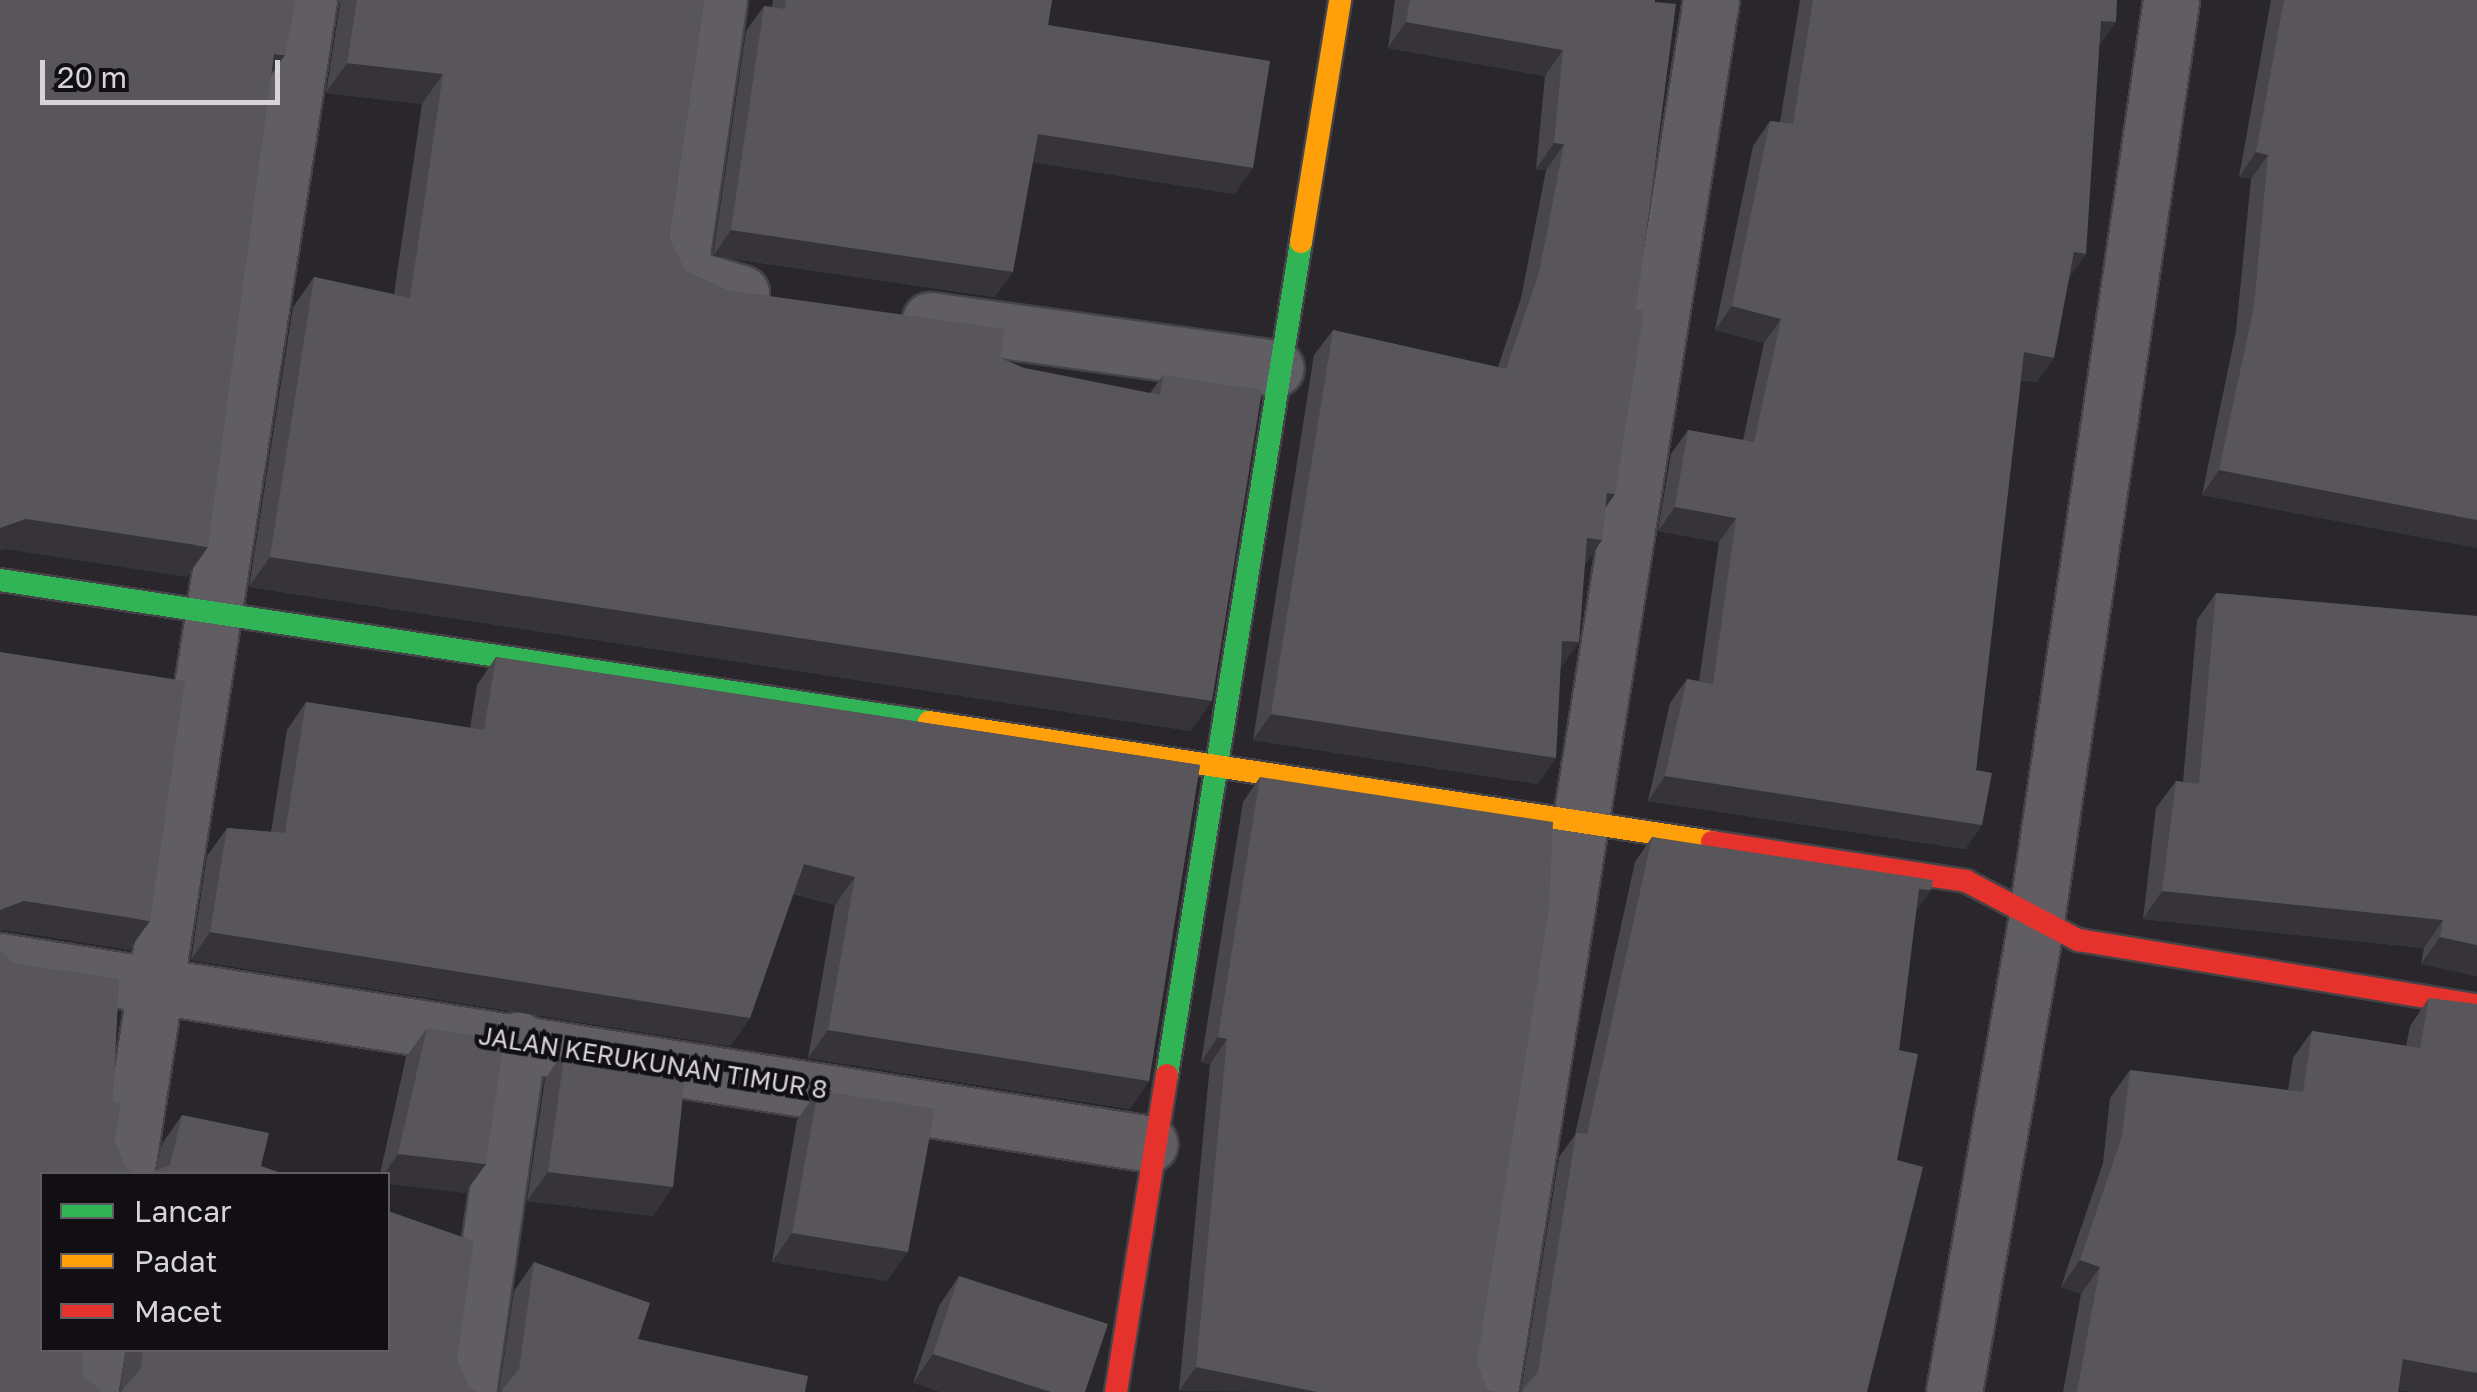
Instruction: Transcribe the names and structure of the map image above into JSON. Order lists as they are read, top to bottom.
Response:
{
  "streets": {
    "street": ["JALAN KERUKUNAN TIMUR 8"]
  },
  "legend": ["Lancar", "Padat", "Macet"],
  "scale_bar": "20 m"
}
